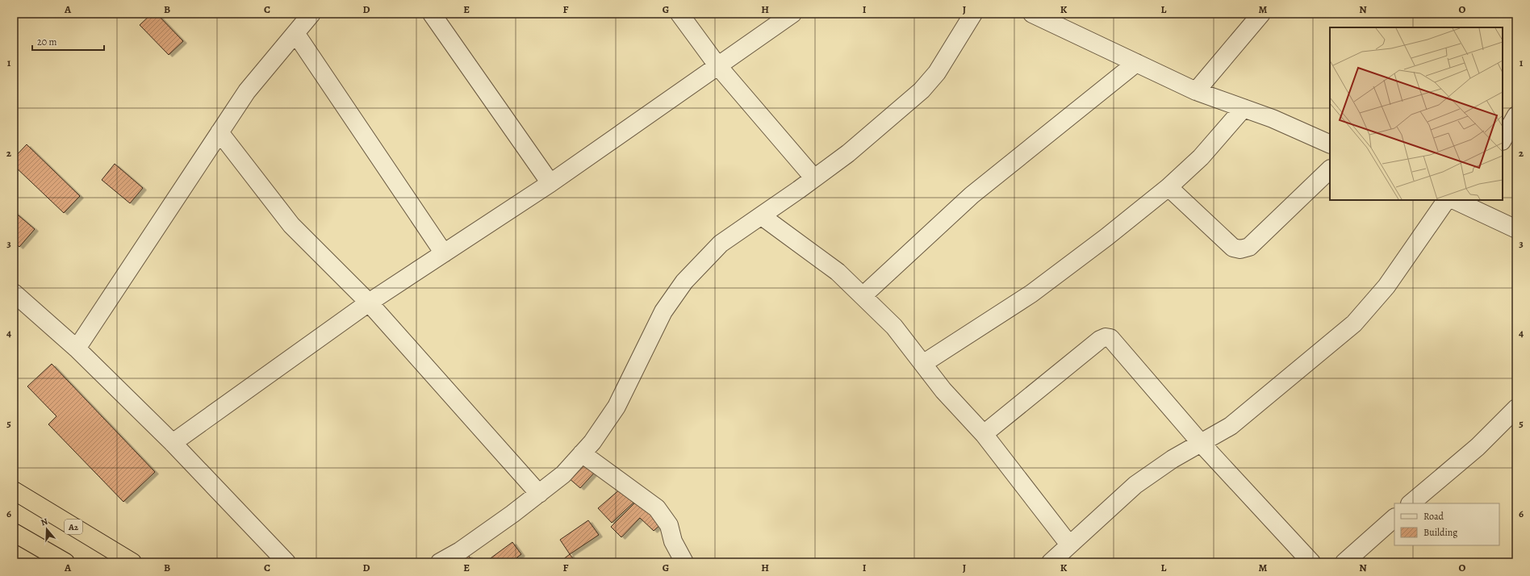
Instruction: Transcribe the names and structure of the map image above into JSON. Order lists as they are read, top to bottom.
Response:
{
  "streets": {
    "highway": ["A2"]
  },
  "legend": ["Road", "Building"],
  "scale_bar": "20 m",
  "north": "top",
  "grid": {
    "columns": [
      "A",
      "B",
      "C",
      "D",
      "E",
      "F",
      "G",
      "H",
      "I",
      "J",
      "K",
      "L",
      "M",
      "N",
      "O"
    ],
    "rows": [
      "1",
      "2",
      "3",
      "4",
      "5",
      "6"
    ]
  }
}
